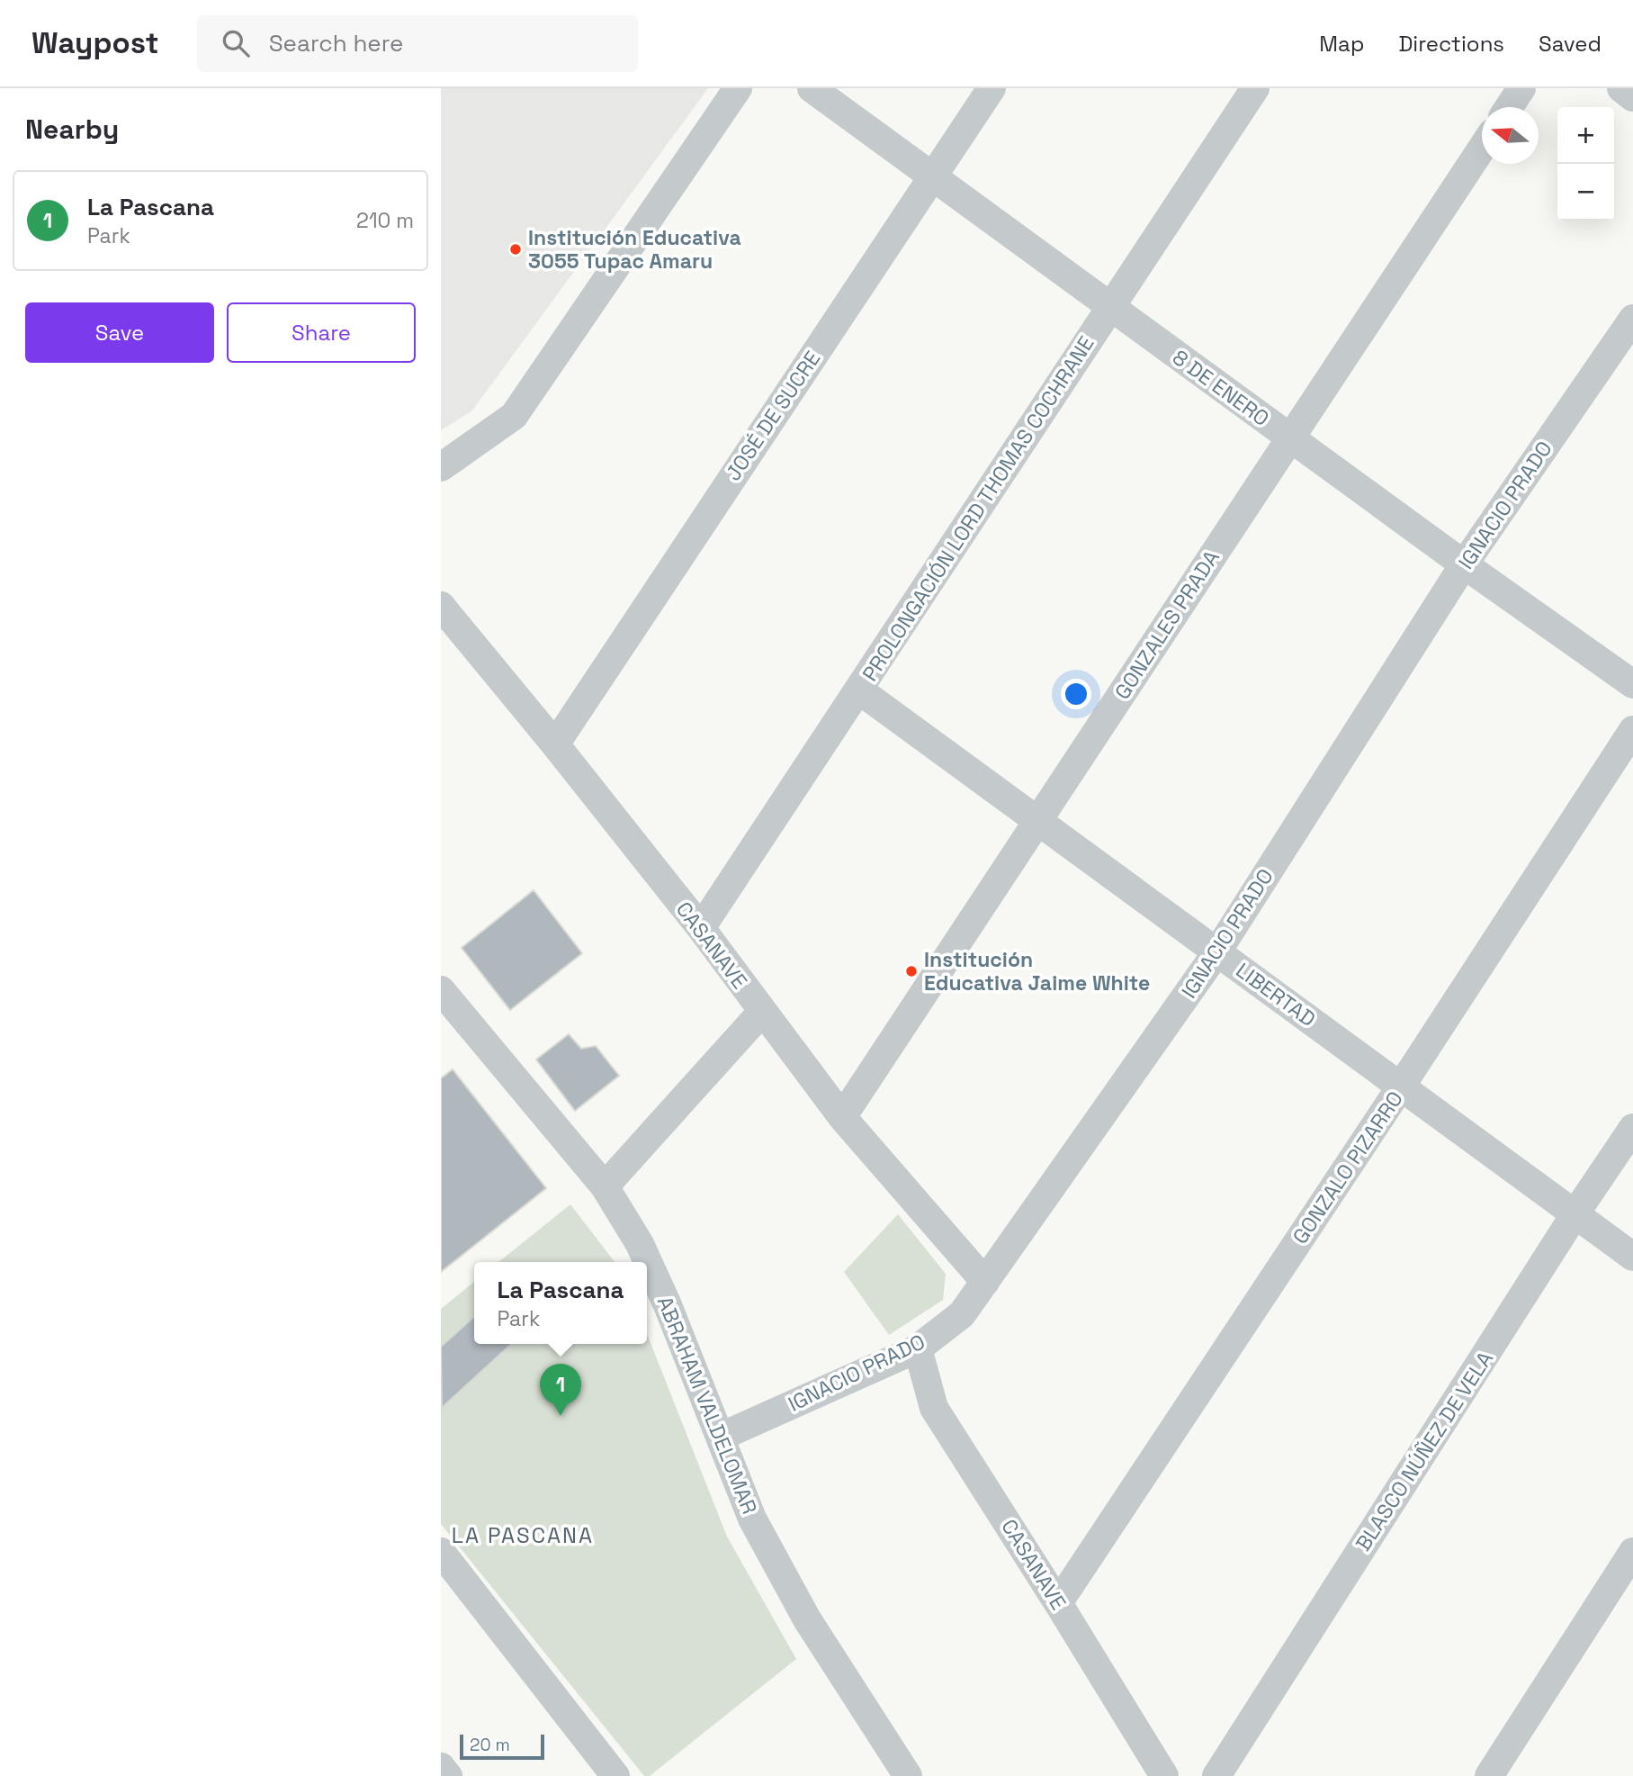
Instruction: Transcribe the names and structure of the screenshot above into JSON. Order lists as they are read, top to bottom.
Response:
{
  "streets": {
    "street": [
      "8 DE ENERO",
      "JOSÉ DE SUCRE",
      "IGNACIO PRADO",
      "PROLONGACIÓN LORD THOMAS COCHRANE",
      "GONZALES PRADA",
      "CASANAVE",
      "LIBERTAD",
      "GONZALO PIZARRO",
      "ABRAHAM VALDELOMAR",
      "BLASCO NÚÑEZ DE VELA"
    ]
  },
  "crossings": [
    ["8 DE ENERO", "JOSÉ DE SUCRE"],
    ["8 DE ENERO", "IGNACIO PRADO"],
    ["8 DE ENERO", "PROLONGACIÓN LORD THOMAS COCHRANE"],
    ["8 DE ENERO", "GONZALES PRADA"],
    ["JOSÉ DE SUCRE", "CASANAVE"],
    ["IGNACIO PRADO", "CASANAVE"],
    ["IGNACIO PRADO", "LIBERTAD"],
    ["IGNACIO PRADO", "ABRAHAM VALDELOMAR"],
    ["PROLONGACIÓN LORD THOMAS COCHRANE", "CASANAVE"],
    ["PROLONGACIÓN LORD THOMAS COCHRANE", "LIBERTAD"],
    ["GONZALES PRADA", "CASANAVE"],
    ["GONZALES PRADA", "LIBERTAD"],
    ["CASANAVE", "GONZALO PIZARRO"],
    ["LIBERTAD", "GONZALO PIZARRO"],
    ["LIBERTAD", "BLASCO NÚÑEZ DE VELA"]
  ],
  "districts": ["LA PASCANA"],
  "places": ["Institución Educativa 3055 Tupac Amaru", "Institución Educativa Jaime White"],
  "scale_bar": "20 m",
  "north": "left",
  "page": {
    "header": "Waypost",
    "search": "Search here",
    "nav": ["Map", "Directions", "Saved"],
    "heading": "Nearby",
    "map_buttons": ["+", "−"],
    "list": [
      {
        "mark": "1",
        "name": "La Pascana",
        "note": "Park",
        "value": "210 m"
      }
    ],
    "buttons": ["Save", "Share"],
    "popup": ["La Pascana", "Park"],
    "pins": "1",
    "scale": "20 m"
  }
}
